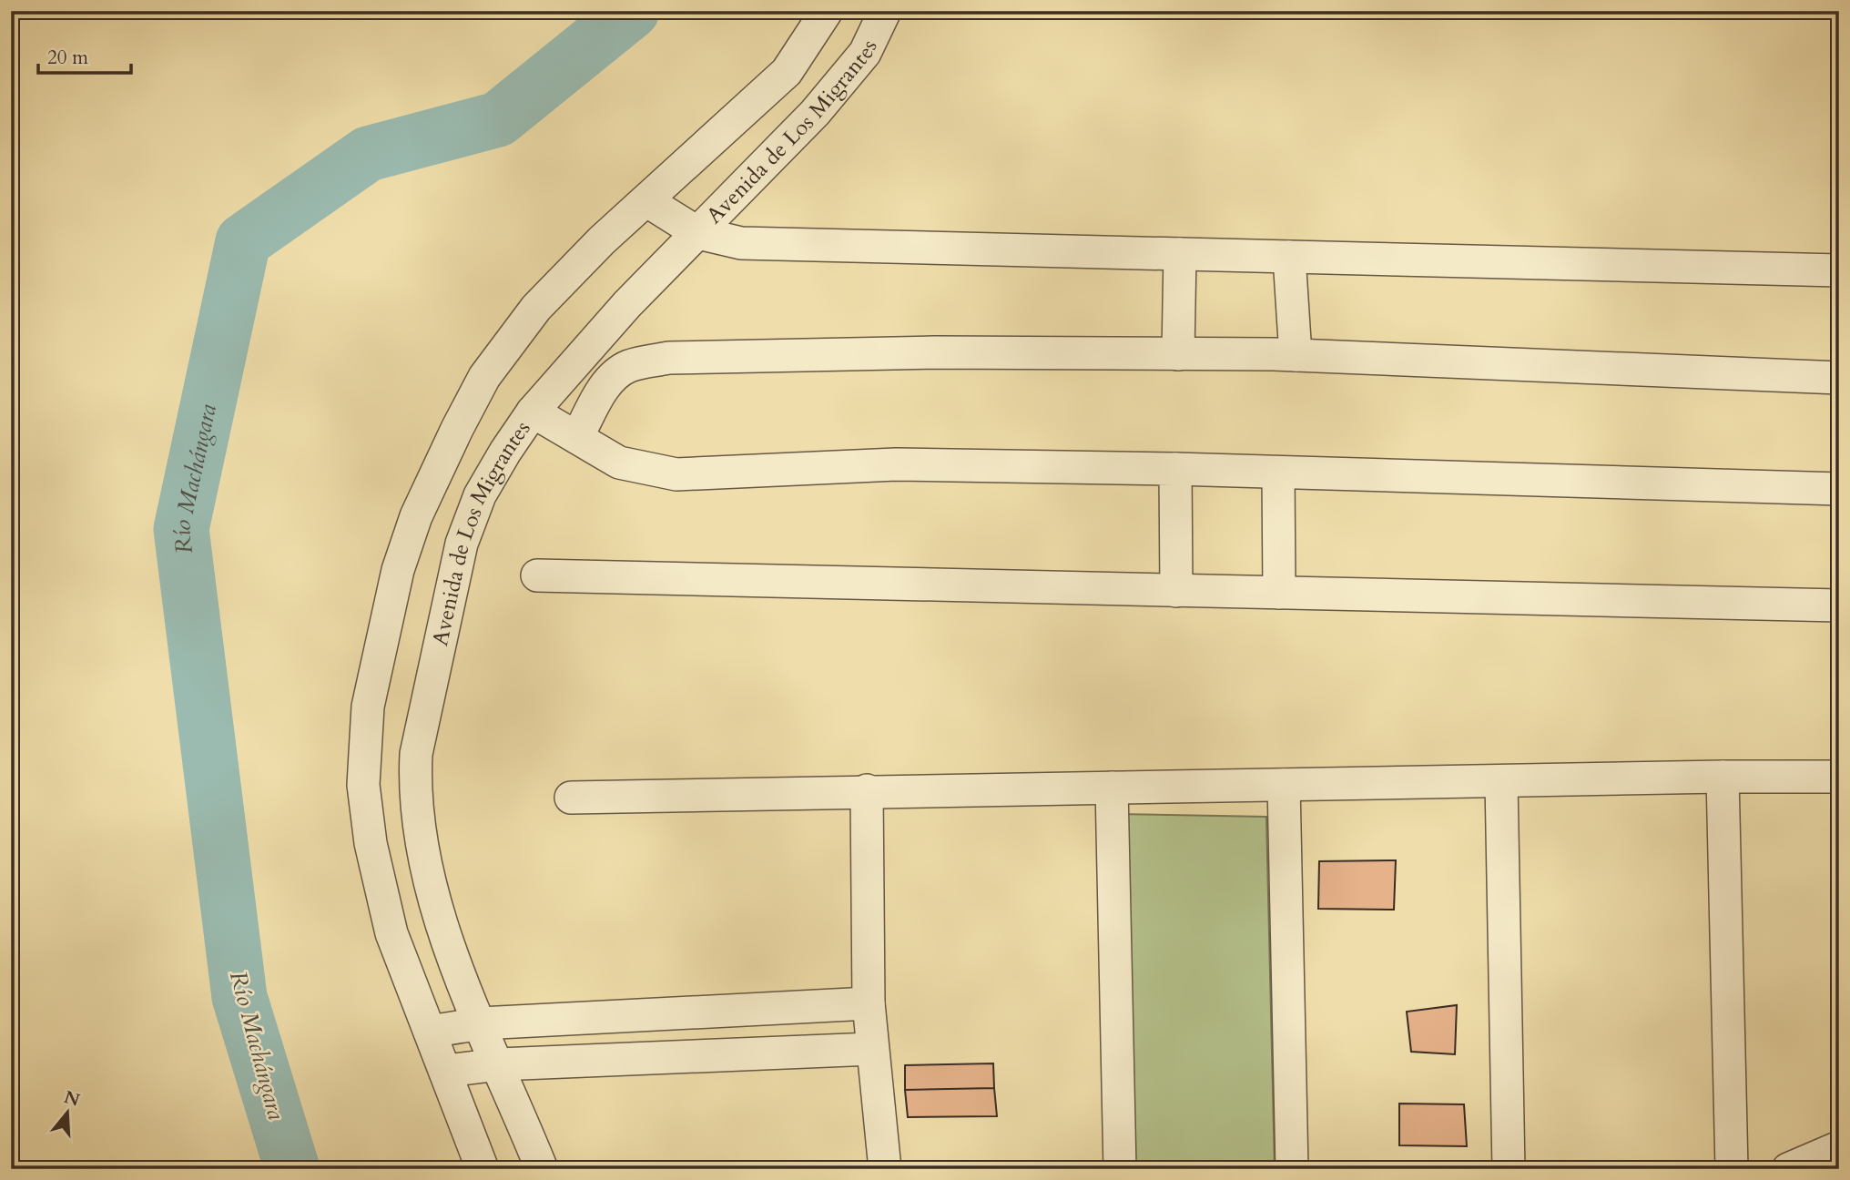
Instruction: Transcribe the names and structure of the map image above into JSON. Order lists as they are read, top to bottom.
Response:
{
  "streets": {
    "street": ["Avenida de Los Migrantes"]
  },
  "water": ["Río Machángara"],
  "scale_bar": "20 m",
  "north": "top"
}
